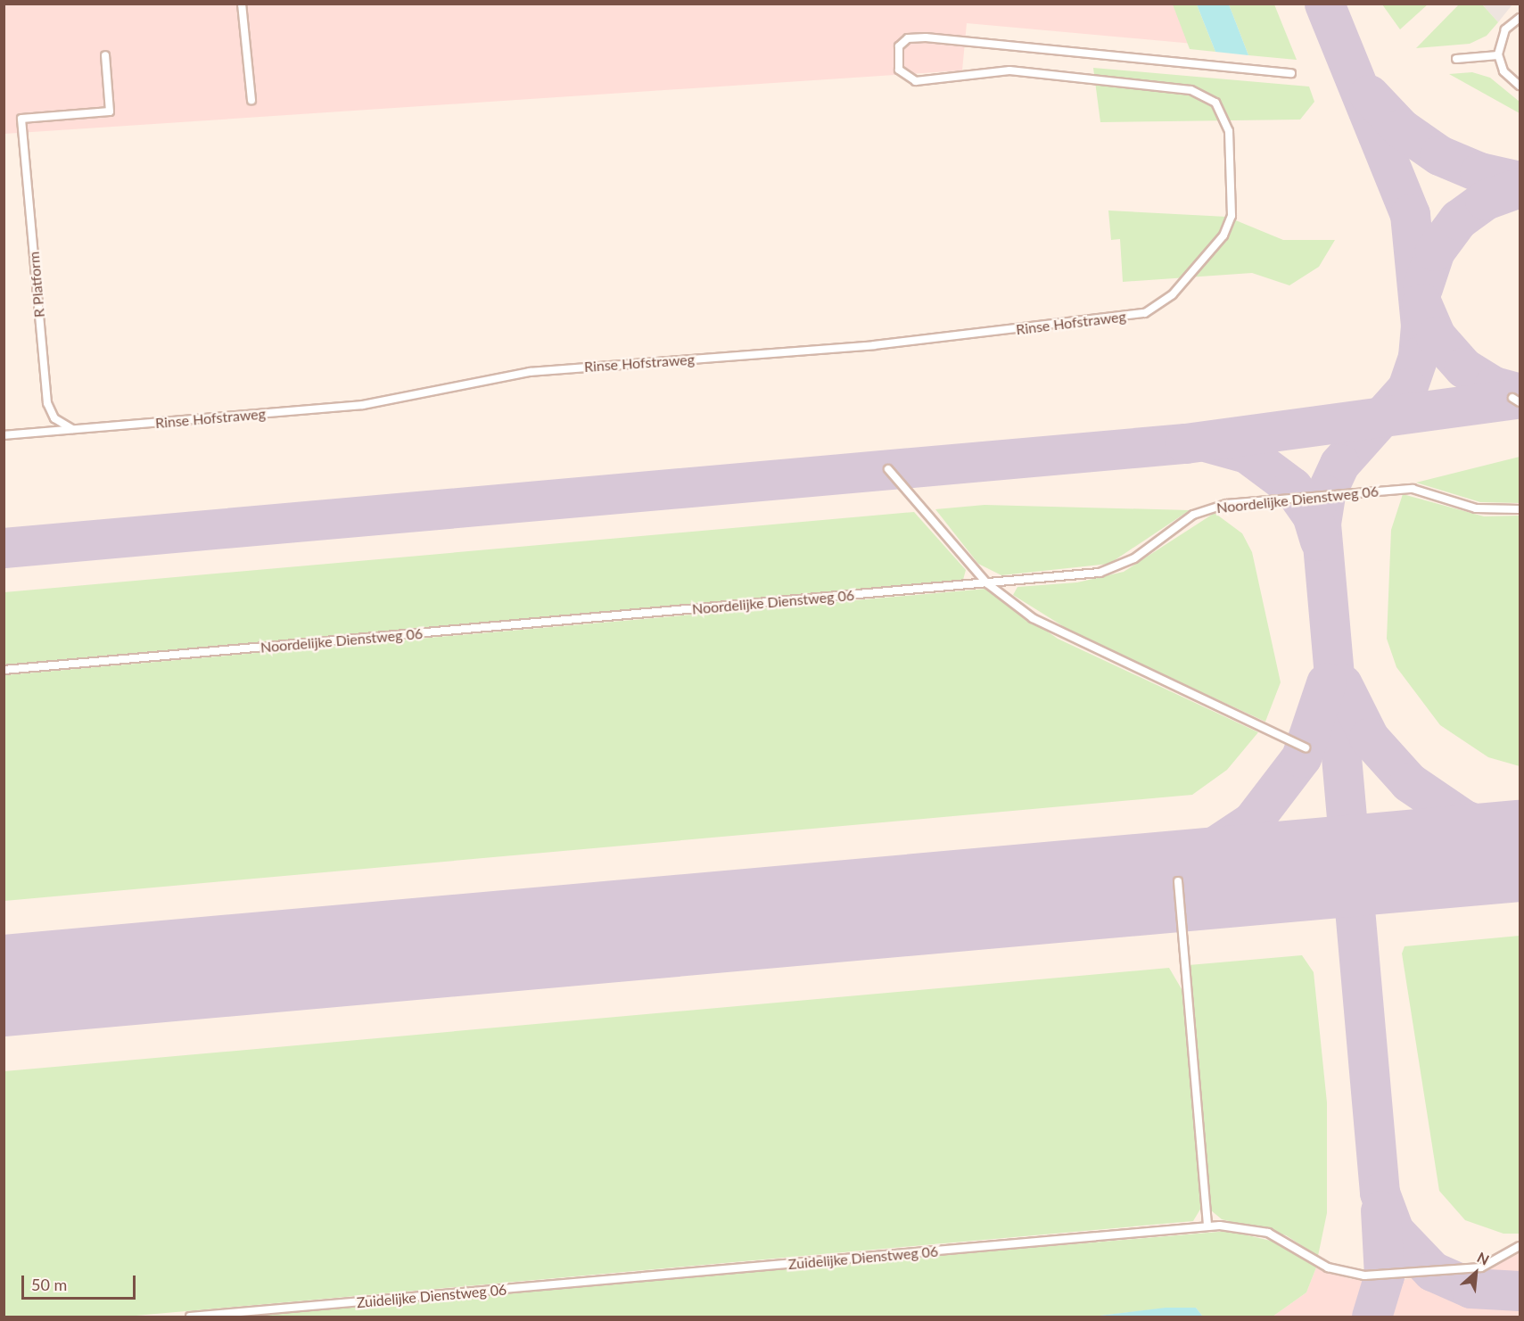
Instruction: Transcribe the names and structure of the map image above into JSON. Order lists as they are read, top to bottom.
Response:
{
  "streets": {
    "lane": [
      "R Platform",
      "Rinse Hofstraweg",
      "Noordelijke Dienstweg 06",
      "Zuidelijke Dienstweg 06"
    ]
  },
  "crossings": [
    ["R Platform", "Rinse Hofstraweg"]
  ],
  "scale_bar": "50 m",
  "north": "top right"
}
